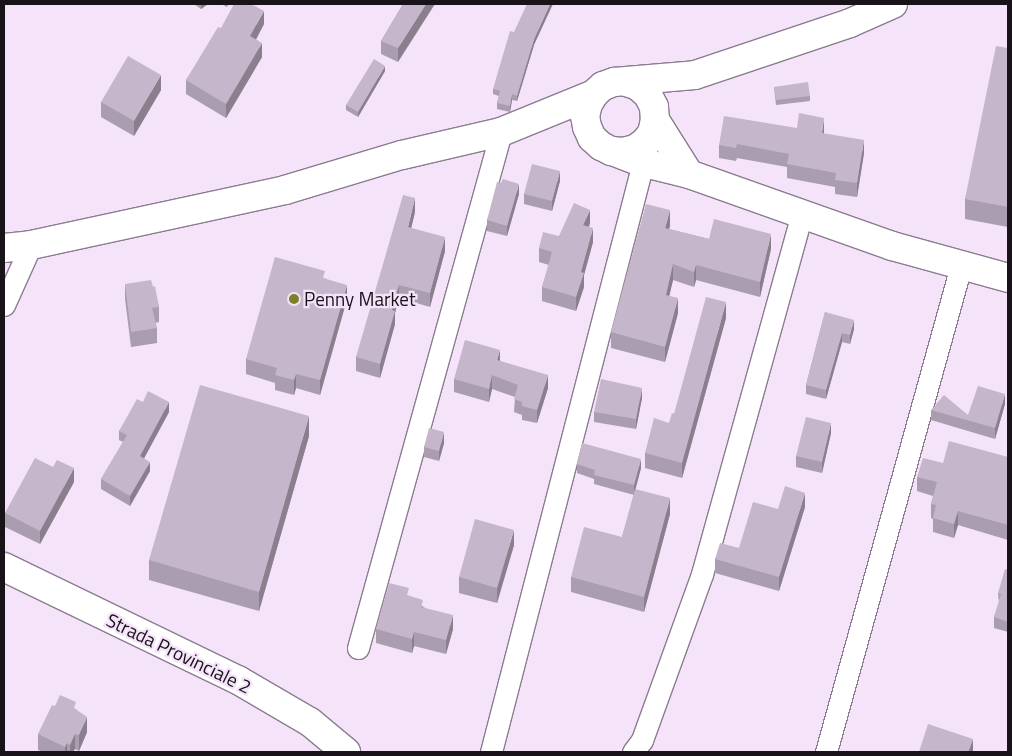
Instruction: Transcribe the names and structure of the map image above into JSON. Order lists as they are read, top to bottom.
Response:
{
  "streets": {
    "main road": ["Strada Provinciale 2"]
  },
  "places": ["Penny Market"]
}
